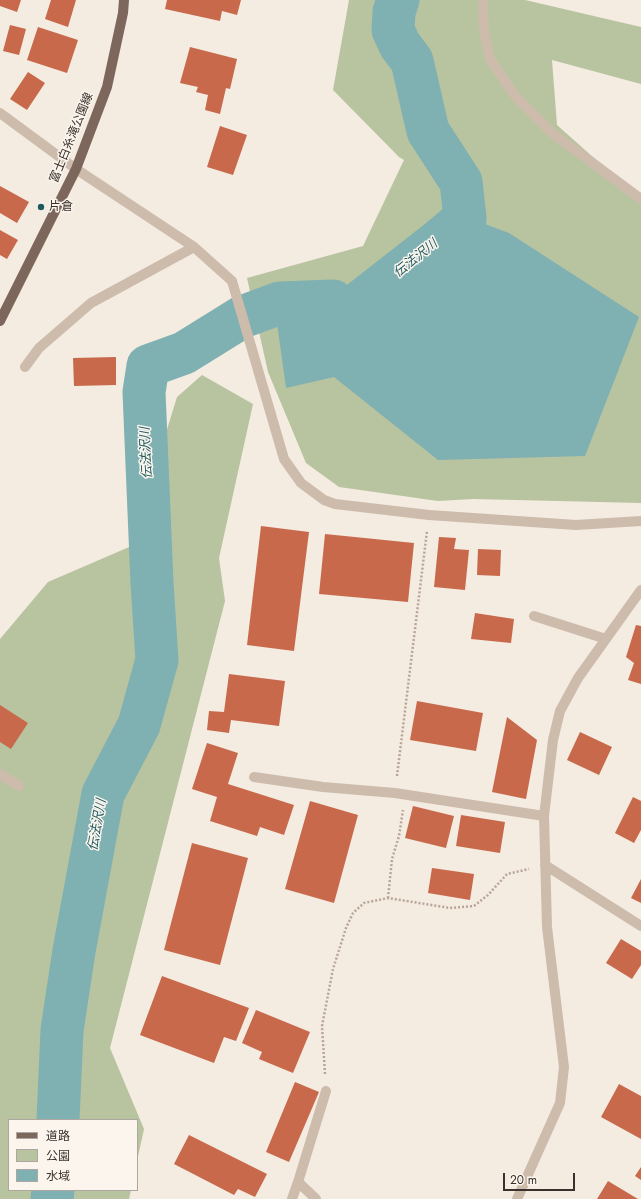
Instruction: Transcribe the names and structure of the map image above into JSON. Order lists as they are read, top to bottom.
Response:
{
  "streets": {
    "main road": ["富士白糸滝公園線"]
  },
  "water": ["伝法沢川"],
  "places": ["片倉"],
  "legend": ["道路", "公園", "水域"],
  "scale_bar": "20 m"
}
